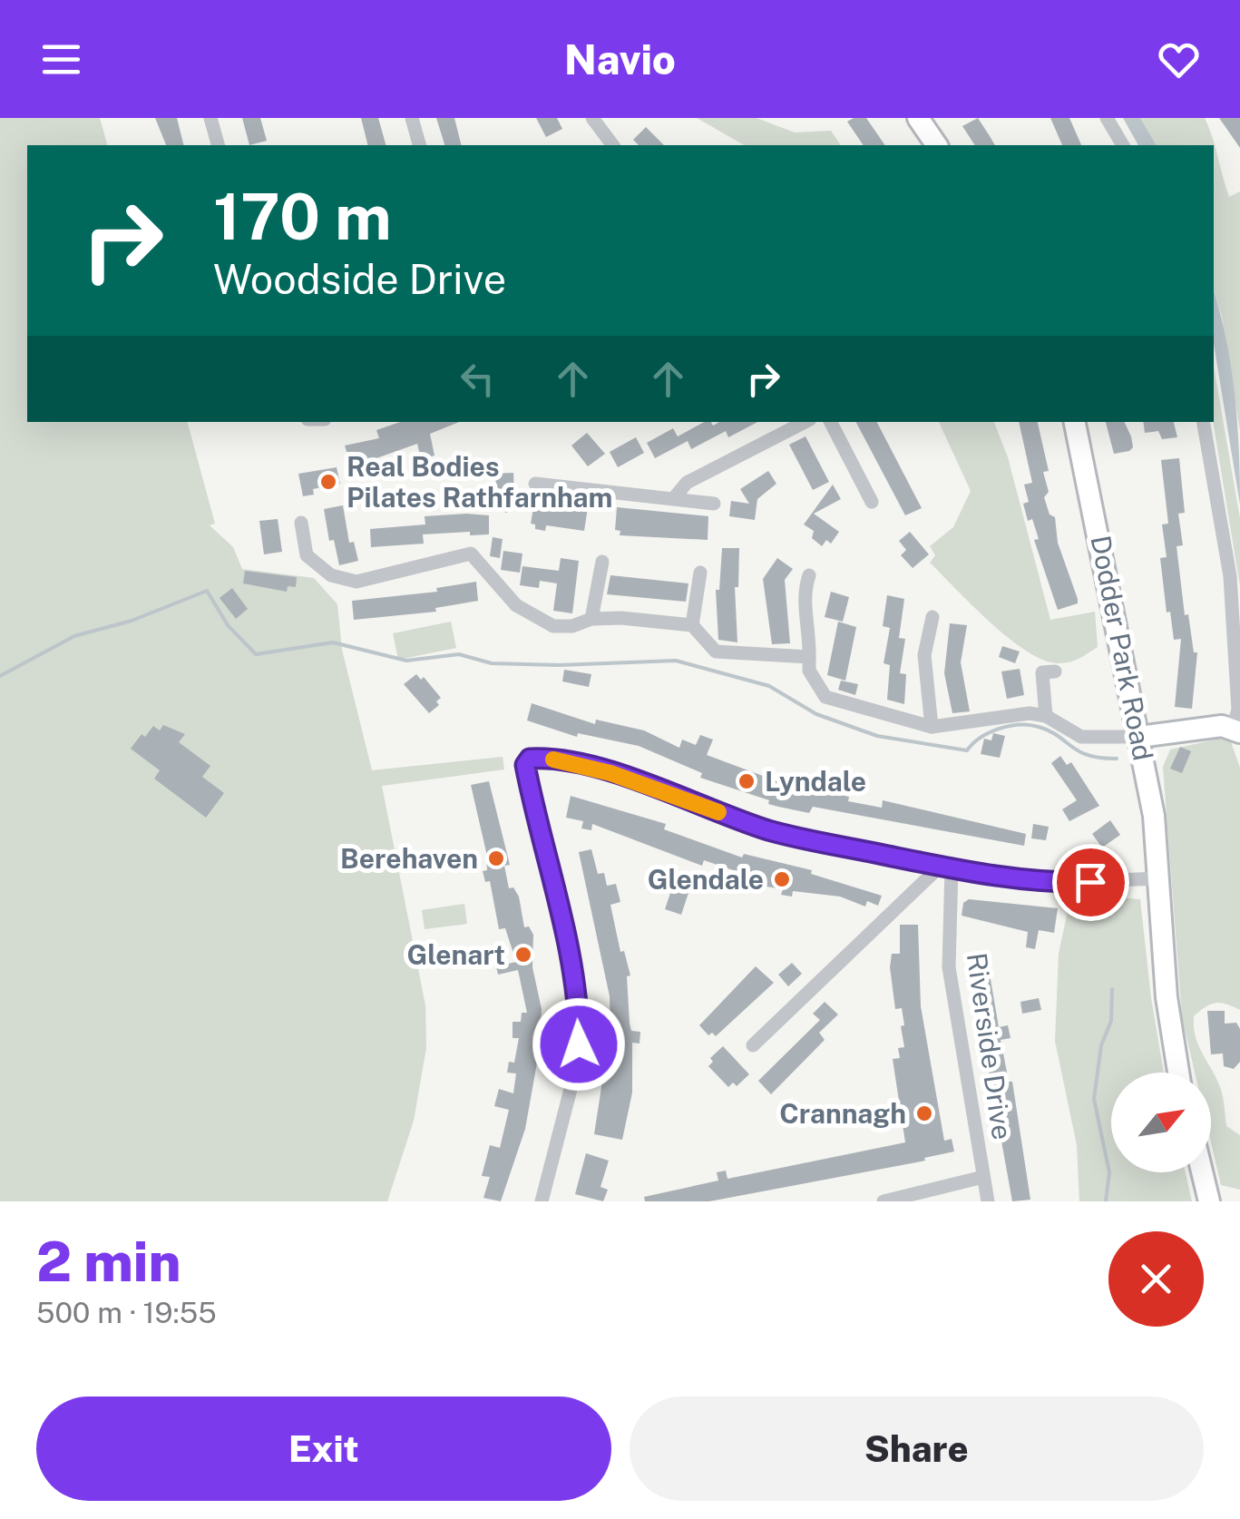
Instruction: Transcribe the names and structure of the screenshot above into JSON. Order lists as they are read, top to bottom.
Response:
{
  "streets": {
    "main road": ["Dodder Park Road"],
    "street": ["Riverside Drive"]
  },
  "places": [
    "Real Bodies Pilates Rathfarnham",
    "Lyndale",
    "Berehaven",
    "Glendale",
    "Glenart",
    "Crannagh"
  ],
  "north": "top right",
  "page": {
    "header": "Navio",
    "turn": ["170 m", "Woodside Drive"],
    "heading": ["2 min", "500 m · 19:55"],
    "buttons": ["Exit", "Share"]
  }
}
